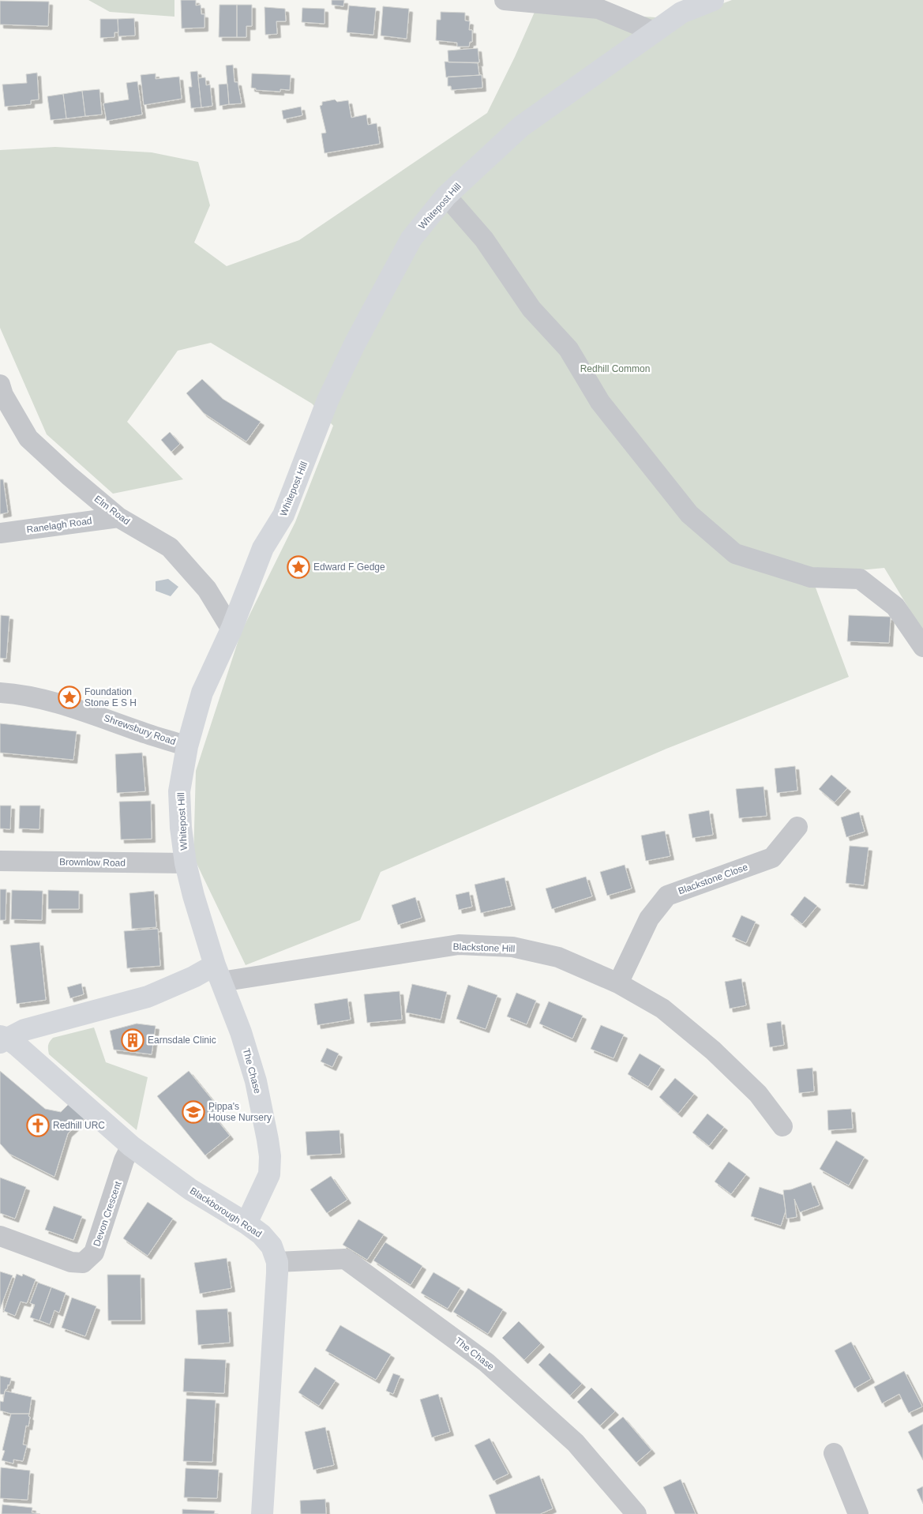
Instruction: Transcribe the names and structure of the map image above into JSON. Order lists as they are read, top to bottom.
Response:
{
  "streets": {
    "street": [
      "Whitepost Hill",
      "Elm Road",
      "Ranelagh Road",
      "Shrewsbury Road",
      "Brownlow Road",
      "Blackstone Close",
      "Blackstone Hill",
      "The Chase",
      "Blackborough Road",
      "Devon Crescent"
    ]
  },
  "crossings": [
    ["Whitepost Hill", "Elm Road"],
    ["Whitepost Hill", "Shrewsbury Road"],
    ["Whitepost Hill", "Brownlow Road"],
    ["Whitepost Hill", "Blackstone Hill"],
    ["Whitepost Hill", "The Chase"],
    ["Elm Road", "Ranelagh Road"],
    ["Blackstone Close", "Blackstone Hill"],
    ["Blackstone Hill", "The Chase"],
    ["The Chase", "Blackborough Road"],
    ["Blackborough Road", "Devon Crescent"]
  ],
  "parks": ["Redhill Common"],
  "places": {
    "place": ["Edward F Gedge", "Foundation Stone E S H"],
    "building": ["Earnsdale Clinic"],
    "school or university": ["Pippa's House Nursery"],
    "church": ["Redhill URC"]
  }
}
